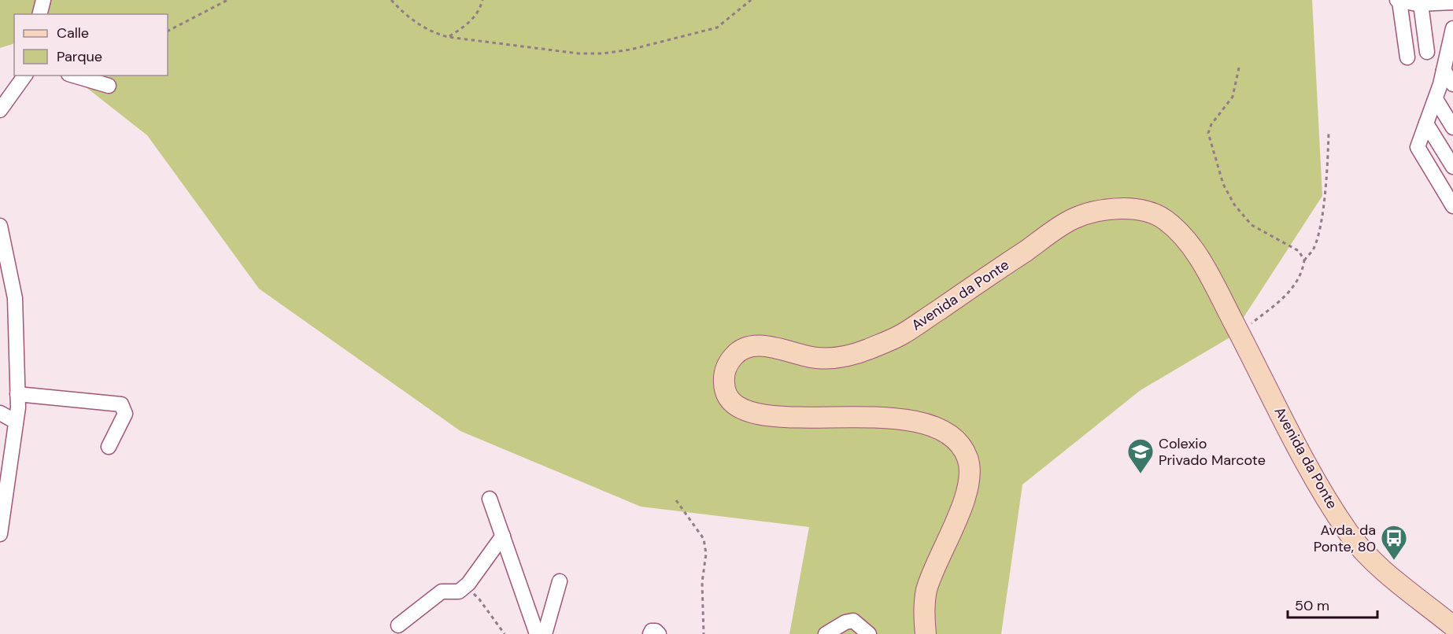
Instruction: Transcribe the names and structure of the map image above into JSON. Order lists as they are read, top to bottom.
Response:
{
  "streets": {
    "street": ["Avenida da Ponte"]
  },
  "places": {
    "school or university": ["Colexio Privado Marcote"],
    "bus stop": ["Avda. da Ponte, 80"]
  },
  "legend": ["Calle", "Parque"],
  "scale_bar": "50 m"
}
